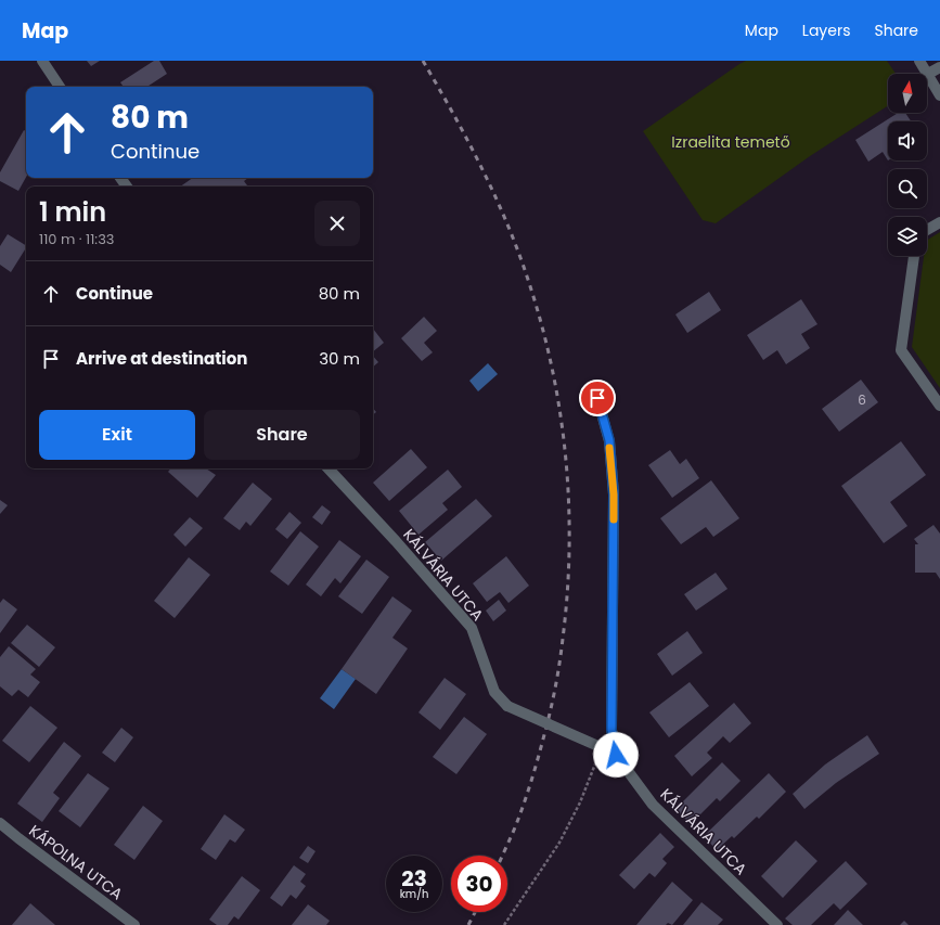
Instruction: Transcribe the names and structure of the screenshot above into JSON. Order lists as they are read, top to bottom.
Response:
{
  "streets": {
    "street": ["KÁLVÁRIA UTCA", "KÁPOLNA UTCA"]
  },
  "parks": ["Izraelita temető"],
  "house_numbers": ["6"],
  "north": "top",
  "page": {
    "header": "Map",
    "nav": ["Map", "Layers", "Share"],
    "turn": ["80 m", "Continue"],
    "heading": ["1 min", "110 m · 11:33"],
    "list": [
      {
        "name": "Continue",
        "value": "80 m"
      },
      {
        "name": "Arrive at destination",
        "value": "30 m"
      }
    ],
    "buttons": ["Exit", "Share"],
    "speed": "23 km/h",
    "limit": "30"
  }
}
